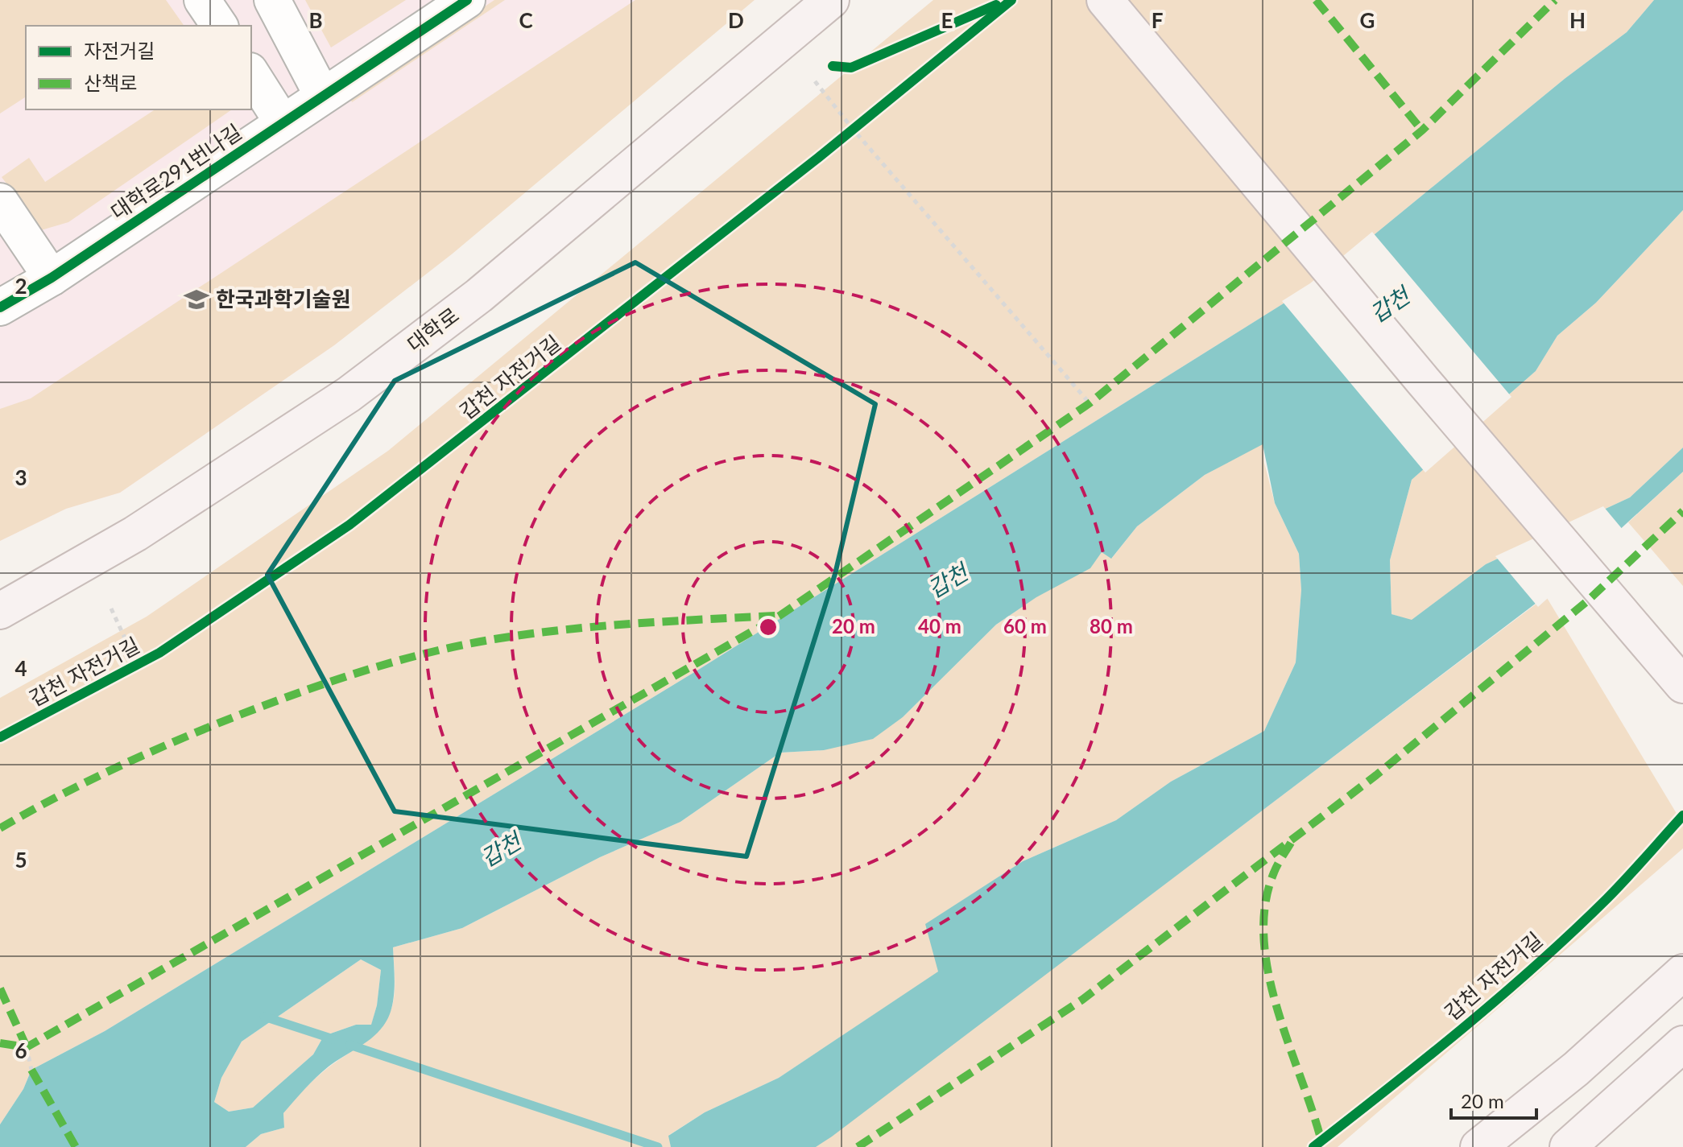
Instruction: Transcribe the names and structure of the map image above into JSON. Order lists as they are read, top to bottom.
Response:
{
  "streets": {
    "main road": ["대학로"],
    "street": ["대학로291번나길"],
    "cycle path": ["갑천 자전거길"]
  },
  "water": ["갑천"],
  "places": {
    "school or university": ["한국과학기술원"]
  },
  "legend": ["자전거길", "산책로"],
  "scale_bar": "20 m",
  "grid": {
    "columns": [
      "B",
      "C",
      "D",
      "E",
      "F",
      "G",
      "H"
    ],
    "rows": [
      "2",
      "3",
      "4",
      "5",
      "6"
    ]
  },
  "rings": [
    "20 m",
    "40 m",
    "60 m",
    "80 m"
  ]
}
